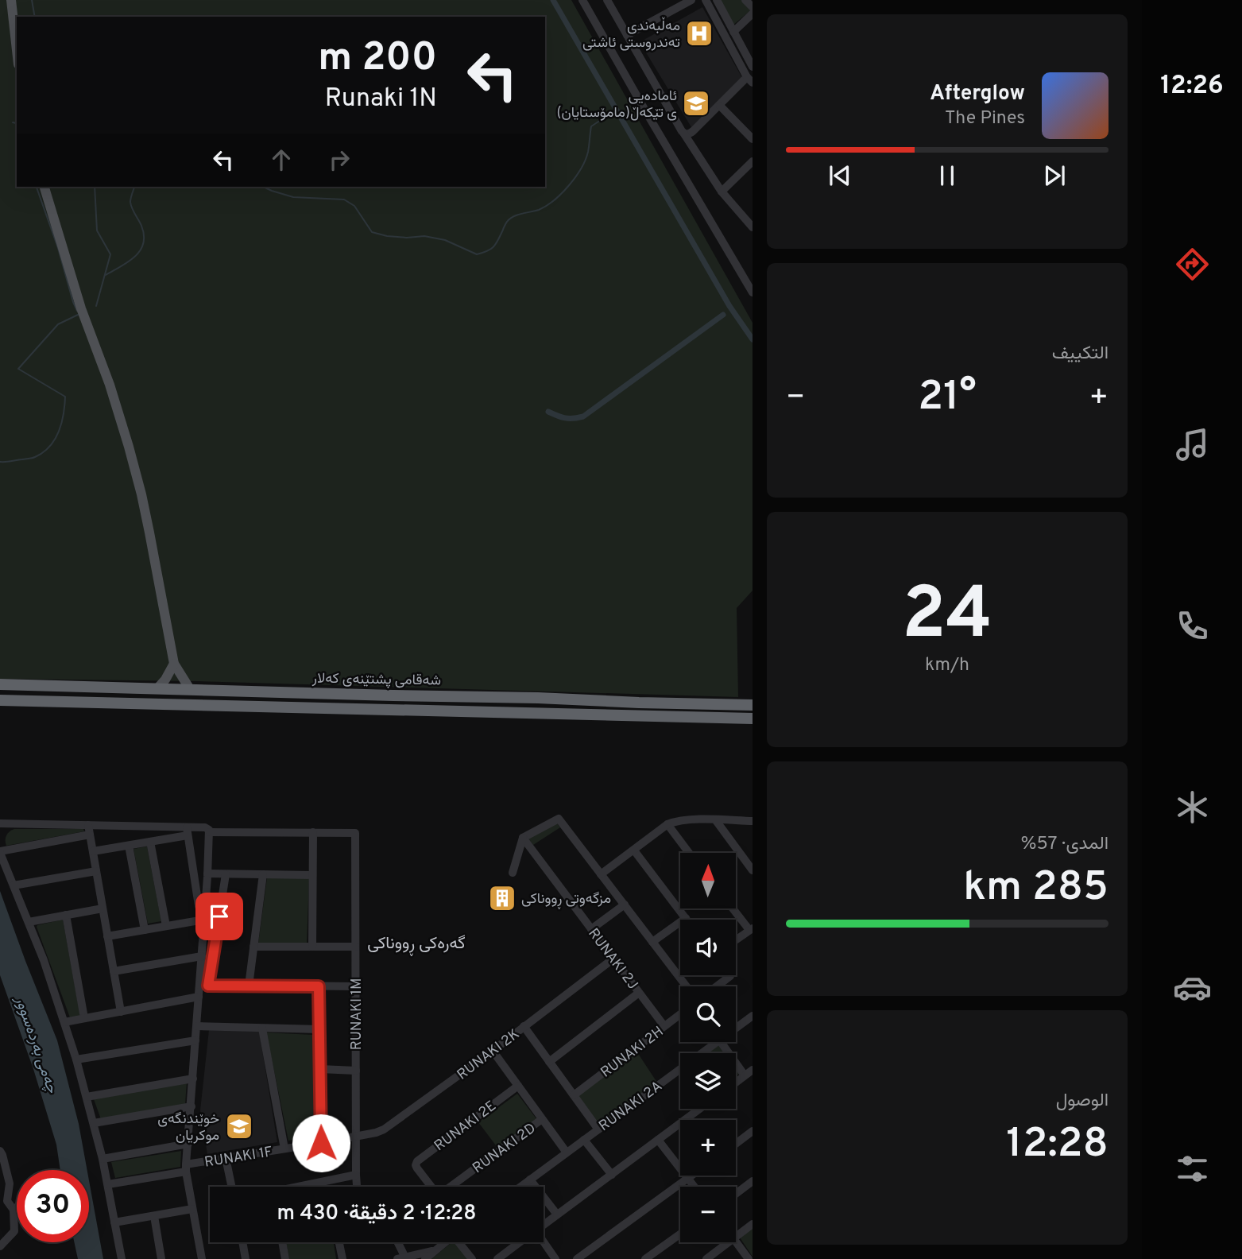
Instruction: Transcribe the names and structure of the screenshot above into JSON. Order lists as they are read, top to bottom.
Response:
{
  "streets": {
    "highway": ["شەقامی پشتێنەی کەلار"],
    "street": [
      "RUNAKI 2J",
      "RUNAKI 1M",
      "RUNAKI 2H",
      "RUNAKI 2K",
      "RUNAKI 2A",
      "RUNAKI 2E",
      "RUNAKI 2D",
      "RUNAKI 1F"
    ]
  },
  "crossings": [
    ["RUNAKI 2J", "RUNAKI 2H"],
    ["RUNAKI 2J", "RUNAKI 2K"],
    ["RUNAKI 1M", "RUNAKI 2K"],
    ["RUNAKI 1M", "RUNAKI 1F"],
    ["RUNAKI 2K", "RUNAKI 1F"]
  ],
  "districts": ["گەرەکی ڕووناکی"],
  "water": ["چەمی بەردەسوور"],
  "places": {
    "hospital": ["مەڵبەندی تەندروستی ئاشتی"],
    "school or university": ["ئامادەیی (مامۆستایان)ی تێکەڵ", "خوێندنگەی موکریان"],
    "building": ["مزگەوتی ڕووناکی"]
  },
  "north": "top",
  "page": {
    "tabs": "12:26",
    "turn": ["200 m", "Runaki 1N"],
    "song": ["Afterglow", "The Pines"],
    "tile": [
      "التكييف",
      ["24", "km/h"],
      ["المدى · 57%", "285 km"],
      ["الوصول", "12:28"]
    ],
    "heat": ["−", "21°", "+"],
    "map_buttons": ["+", "−"],
    "limit": "30",
    "trip": "12:28 · 2 دقيقة · 430 m"
  }
}
